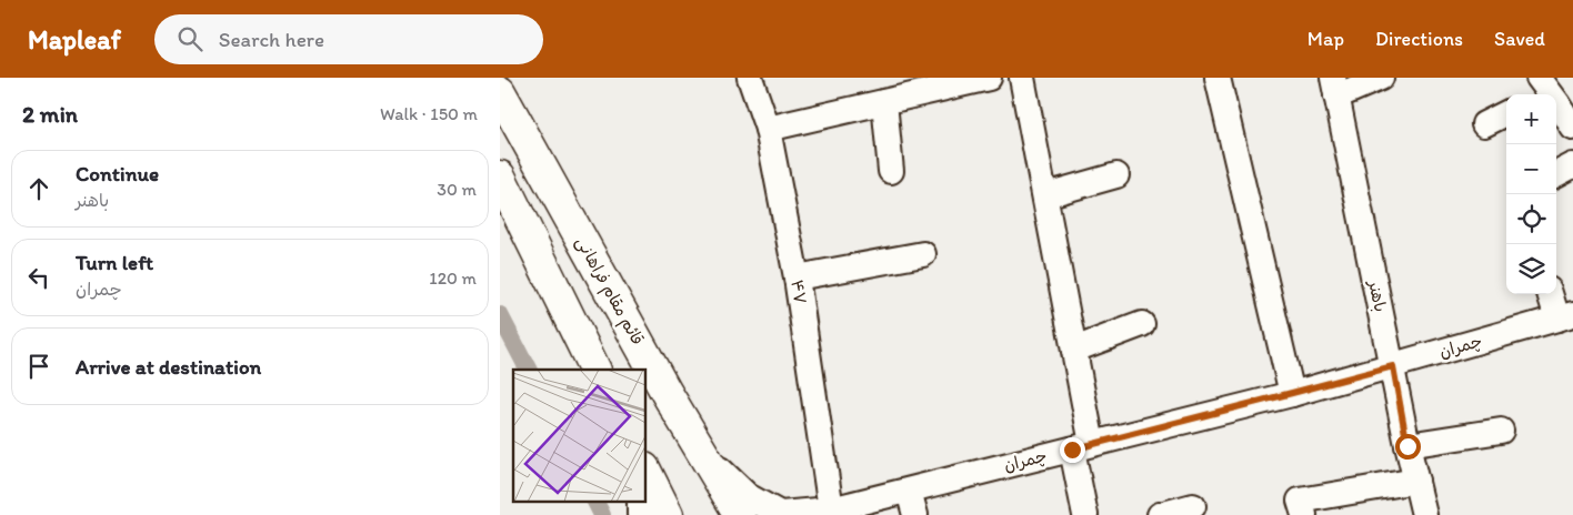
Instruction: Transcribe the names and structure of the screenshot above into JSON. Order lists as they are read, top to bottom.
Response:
{
  "streets": {
    "main road": ["قائم مقام فراهانی"],
    "street": ["۴۷", "باهنر", "چمران"]
  },
  "crossings": [
    ["قائم مقام فراهانی", "چمران"],
    ["۴۷", "چمران"],
    ["باهنر", "چمران"]
  ],
  "page": {
    "header": "Mapleaf",
    "search": "Search here",
    "nav": ["Map", "Directions", "Saved"],
    "heading": ["2 min", "Walk · 150 m"],
    "map_buttons": ["+", "−"],
    "list": [
      ["Continue", "باهنر", "30 m"],
      ["Turn left", "چمران", "120 m"],
      "Arrive at destination"
    ]
  }
}
